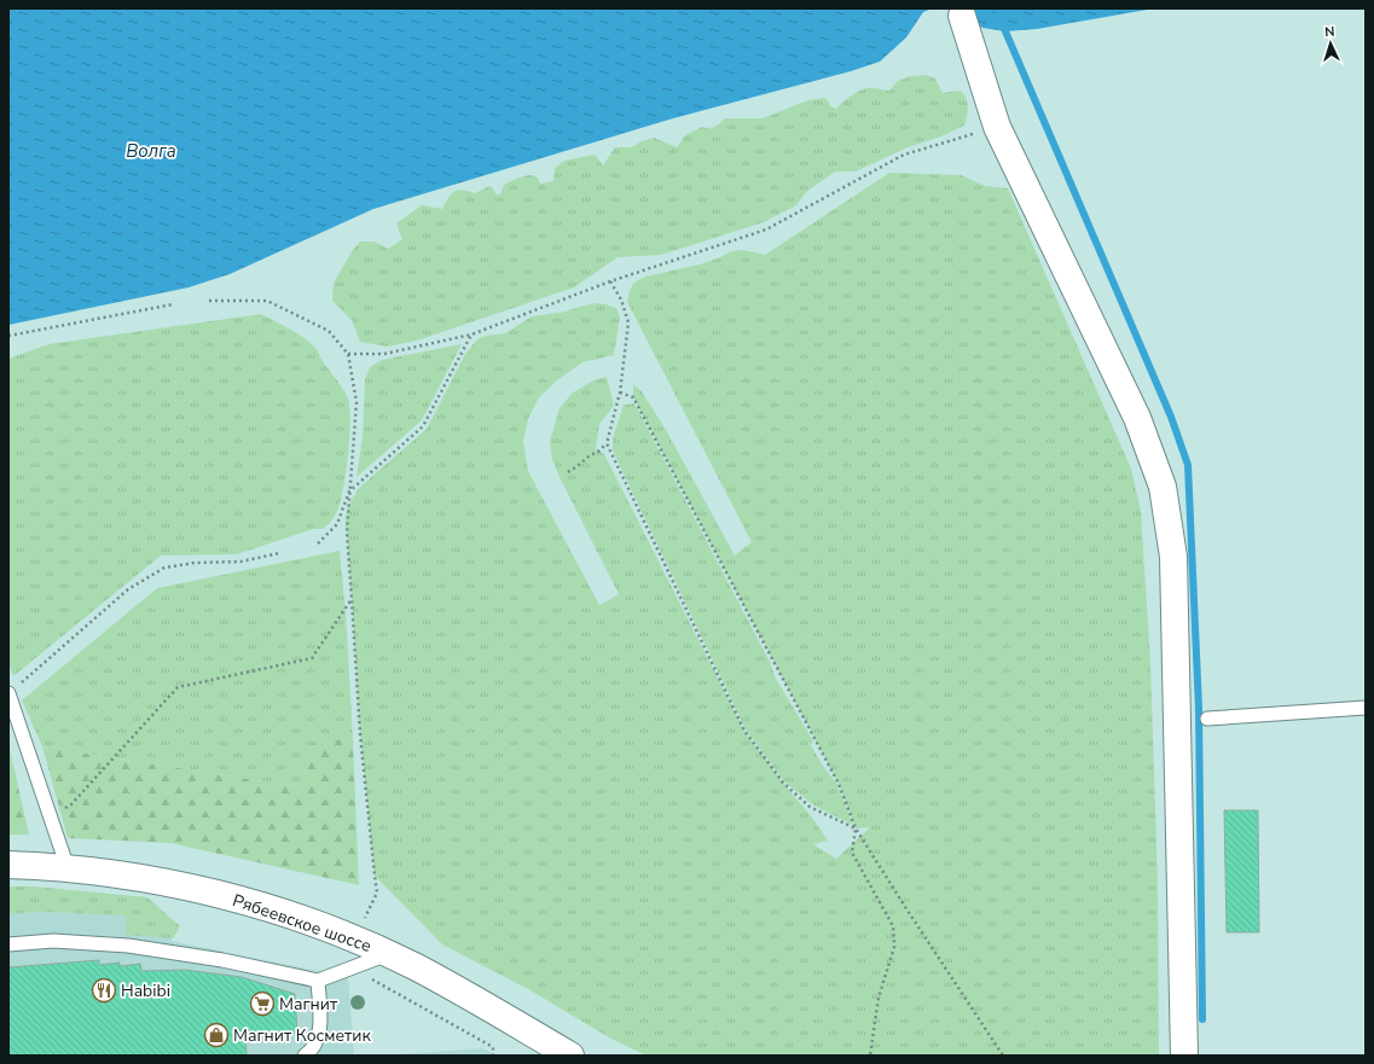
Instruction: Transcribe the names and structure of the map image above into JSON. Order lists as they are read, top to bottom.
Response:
{
  "streets": {
    "street": ["Рябеевское шоссе"]
  },
  "water": ["Волга"],
  "places": {
    "restaurant": ["Habibi"],
    "supermarket": ["Магнит"],
    "shop": ["Магнит Косметик"]
  },
  "north": "top"
}
